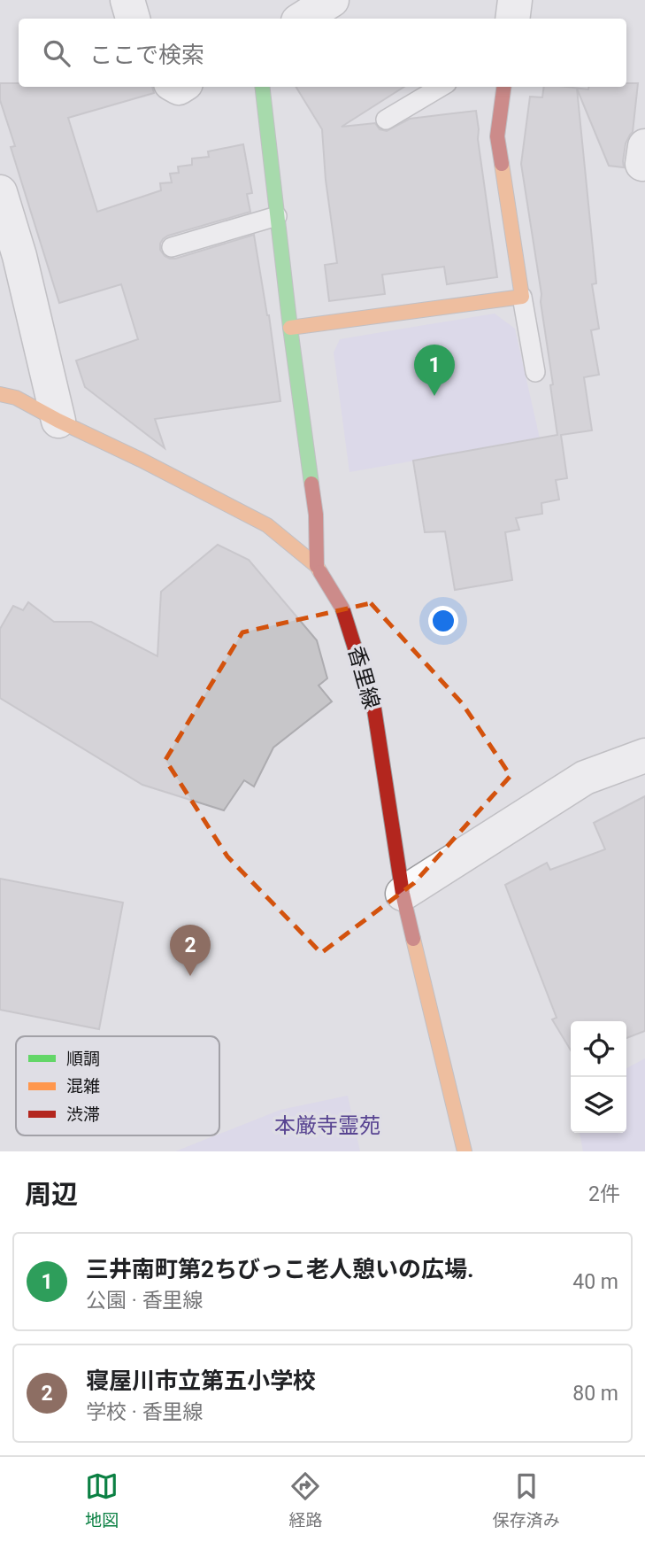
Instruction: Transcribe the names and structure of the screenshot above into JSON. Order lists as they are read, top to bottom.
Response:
{
  "streets": {
    "street": ["香里線"]
  },
  "parks": ["本厳寺霊苑"],
  "legend": ["順調", "混雑", "渋滞"],
  "page": {
    "search": "ここで検索",
    "pins": ["1", "2"],
    "heading": ["周辺", "2件"],
    "list": [
      {
        "mark": "1",
        "name": "三井南町第2ちびっこ老人憩いの広場.",
        "note": "公園 · 香里線",
        "value": "40 m"
      },
      {
        "mark": "2",
        "name": "寝屋川市立第五小学校",
        "note": "学校 · 香里線",
        "value": "80 m"
      }
    ],
    "nav": ["地図", "経路", "保存済み"]
  }
}
